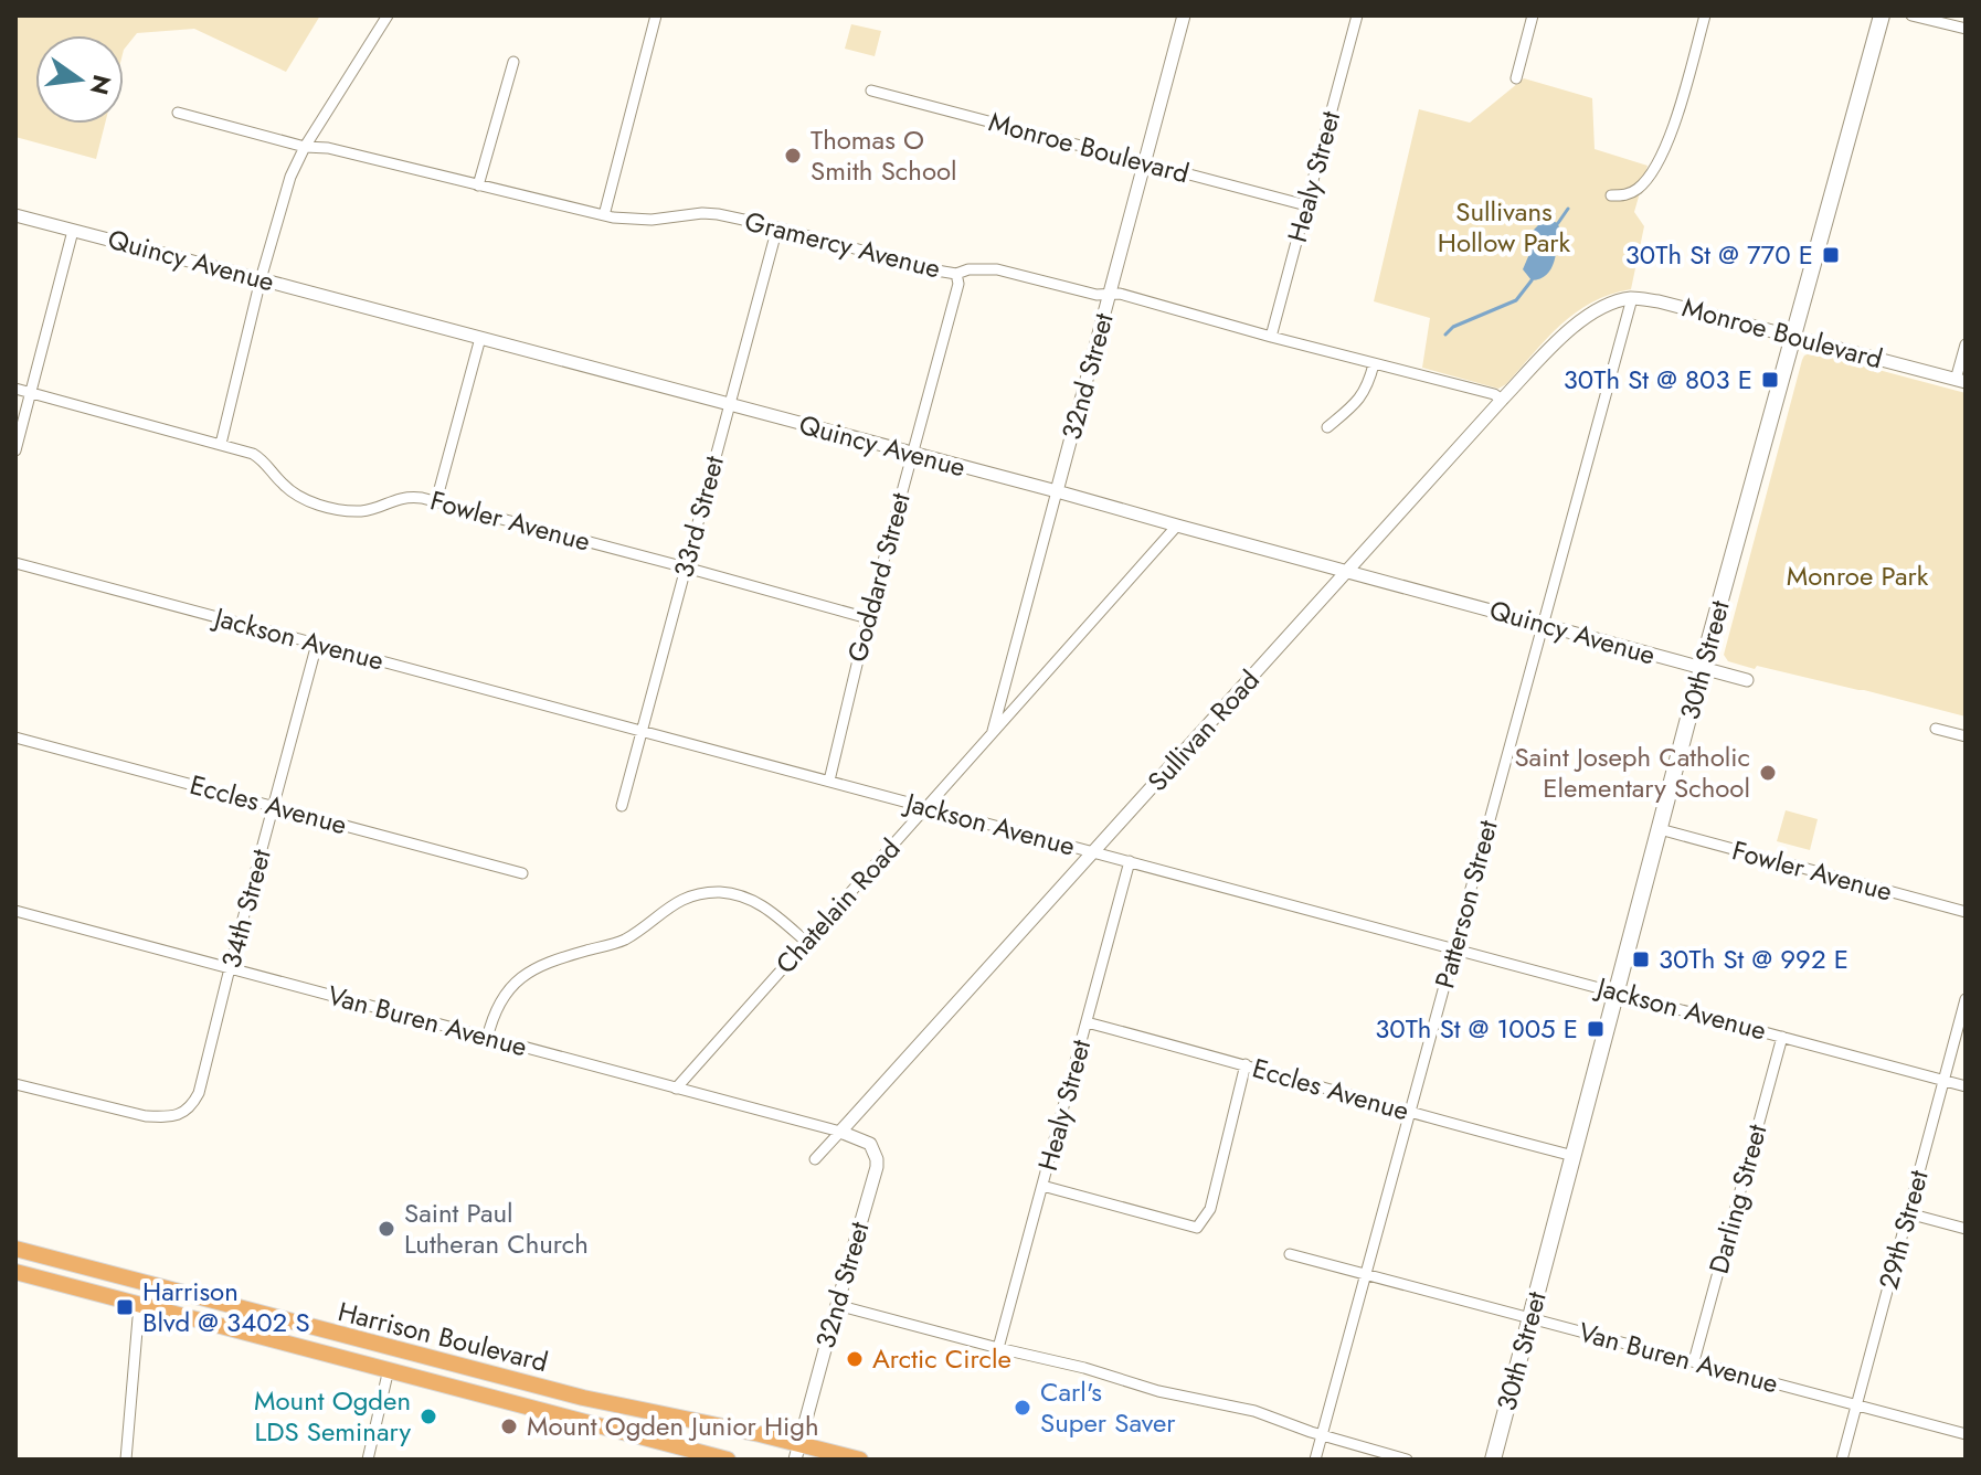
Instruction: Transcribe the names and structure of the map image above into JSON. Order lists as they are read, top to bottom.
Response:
{
  "streets": {
    "main road": ["30th Street", "Harrison Boulevard"],
    "street": [
      "Monroe Boulevard",
      "Healy Street",
      "Gramercy Avenue",
      "Quincy Avenue",
      "32nd Street",
      "33rd Street",
      "Fowler Avenue",
      "Goddard Street",
      "Jackson Avenue",
      "Sullivan Road",
      "Eccles Avenue",
      "Patterson Street",
      "Chatelain Road",
      "34th Street",
      "Van Buren Avenue",
      "Darling Street",
      "29th Street"
    ]
  },
  "crossings": [
    ["Monroe Boulevard", "Healy Street"],
    ["Monroe Boulevard", "32nd Street"],
    ["Monroe Boulevard", "30th Street"],
    ["Monroe Boulevard", "Sullivan Road"],
    ["Monroe Boulevard", "Patterson Street"],
    ["Healy Street", "Gramercy Avenue"],
    ["Healy Street", "Jackson Avenue"],
    ["Healy Street", "Eccles Avenue"],
    ["Gramercy Avenue", "32nd Street"],
    ["Gramercy Avenue", "33rd Street"],
    ["Gramercy Avenue", "Goddard Street"],
    ["Gramercy Avenue", "Sullivan Road"],
    ["Quincy Avenue", "32nd Street"],
    ["Quincy Avenue", "33rd Street"],
    ["Quincy Avenue", "Goddard Street"],
    ["Quincy Avenue", "30th Street"],
    ["Quincy Avenue", "Sullivan Road"],
    ["Quincy Avenue", "Patterson Street"],
    ["Quincy Avenue", "Chatelain Road"],
    ["32nd Street", "Sullivan Road"],
    ["32nd Street", "Chatelain Road"],
    ["32nd Street", "Van Buren Avenue"],
    ["32nd Street", "Harrison Boulevard"],
    ["33rd Street", "Fowler Avenue"],
    ["33rd Street", "Jackson Avenue"],
    ["Fowler Avenue", "Goddard Street"],
    ["Fowler Avenue", "30th Street"],
    ["Goddard Street", "Jackson Avenue"],
    ["Jackson Avenue", "30th Street"],
    ["Jackson Avenue", "Sullivan Road"],
    ["Jackson Avenue", "Patterson Street"],
    ["Jackson Avenue", "Chatelain Road"],
    ["Jackson Avenue", "34th Street"],
    ["Jackson Avenue", "Darling Street"],
    ["Jackson Avenue", "29th Street"],
    ["30th Street", "Eccles Avenue"],
    ["30th Street", "Van Buren Avenue"],
    ["Sullivan Road", "Van Buren Avenue"],
    ["Eccles Avenue", "Patterson Street"],
    ["Eccles Avenue", "34th Street"],
    ["Patterson Street", "Van Buren Avenue"],
    ["Chatelain Road", "Van Buren Avenue"],
    ["34th Street", "Van Buren Avenue"],
    ["Van Buren Avenue", "Darling Street"],
    ["Van Buren Avenue", "29th Street"]
  ],
  "parks": ["Sullivans Hollow Park", "Monroe Park"],
  "places": {
    "other": [
      "Thomas O Smith School",
      "Saint Joseph Catholic Elementary School",
      "Saint Paul Lutheran Church",
      "Arctic Circle",
      "Carl's Super Saver",
      "Mount Ogden LDS Seminary",
      "Mount Ogden Junior High"
    ],
    "transit": [
      "30Th St @ 770 E",
      "30Th St @ 803 E",
      "30Th St @ 992 E",
      "30Th St @ 1005 E",
      "Harrison Blvd @ 3402 S"
    ]
  },
  "north": "right"
}
